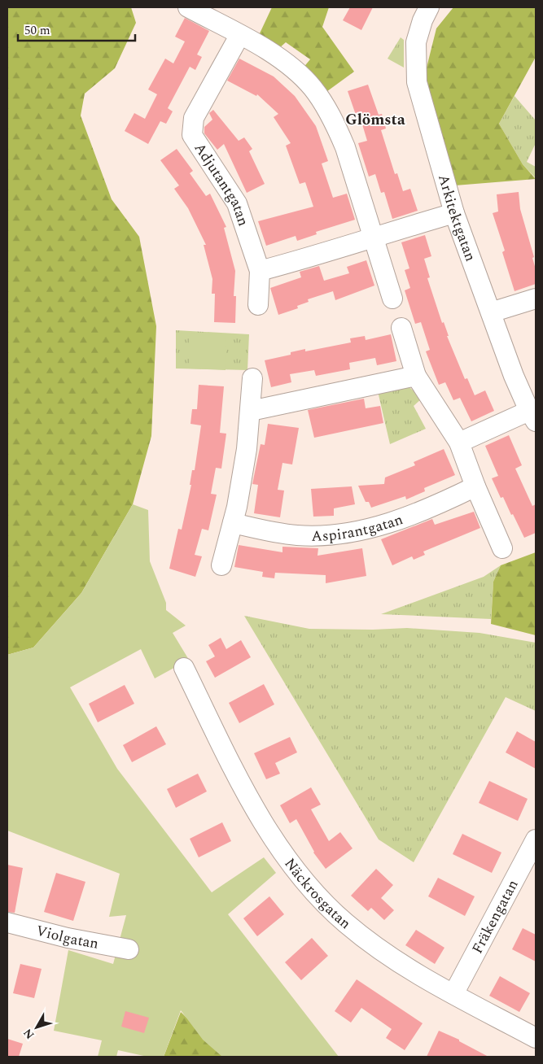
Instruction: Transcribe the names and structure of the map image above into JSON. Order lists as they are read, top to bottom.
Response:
{
  "streets": {
    "street": [
      "Adjutantgatan",
      "Arkitektgatan",
      "Aspirantgatan",
      "Näckrosgatan",
      "Fräkengatan",
      "Violgatan"
    ]
  },
  "crossings": [
    ["Näckrosgatan", "Fräkengatan"]
  ],
  "districts": ["Glömsta"],
  "scale_bar": "50 m",
  "north": "bottom left"
}
